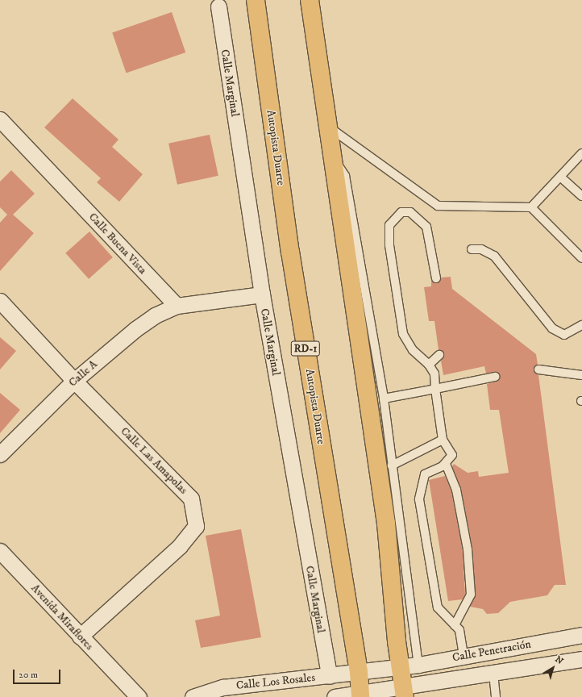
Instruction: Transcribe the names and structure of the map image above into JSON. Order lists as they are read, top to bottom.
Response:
{
  "streets": {
    "highway": ["Autopista Duarte", "RD-1"],
    "street": [
      "Calle Marginal",
      "Calle Buena Vista",
      "Calle A",
      "Calle Las Amapolas",
      "Avenida Miraflores",
      "Calle Penetración",
      "Calle Los Rosales"
    ]
  },
  "crossings": [
    ["Calle Marginal", "Calle Los Rosales"],
    ["Autopista Duarte", "Calle Penetración"],
    ["Autopista Duarte", "Calle Los Rosales"],
    ["Calle Buena Vista", "Calle A"],
    ["Calle A", "Calle Las Amapolas"],
    ["Calle Las Amapolas", "Avenida Miraflores"],
    ["Calle Penetración", "Calle Los Rosales"]
  ],
  "scale_bar": "20 m",
  "north": "top right"
}
